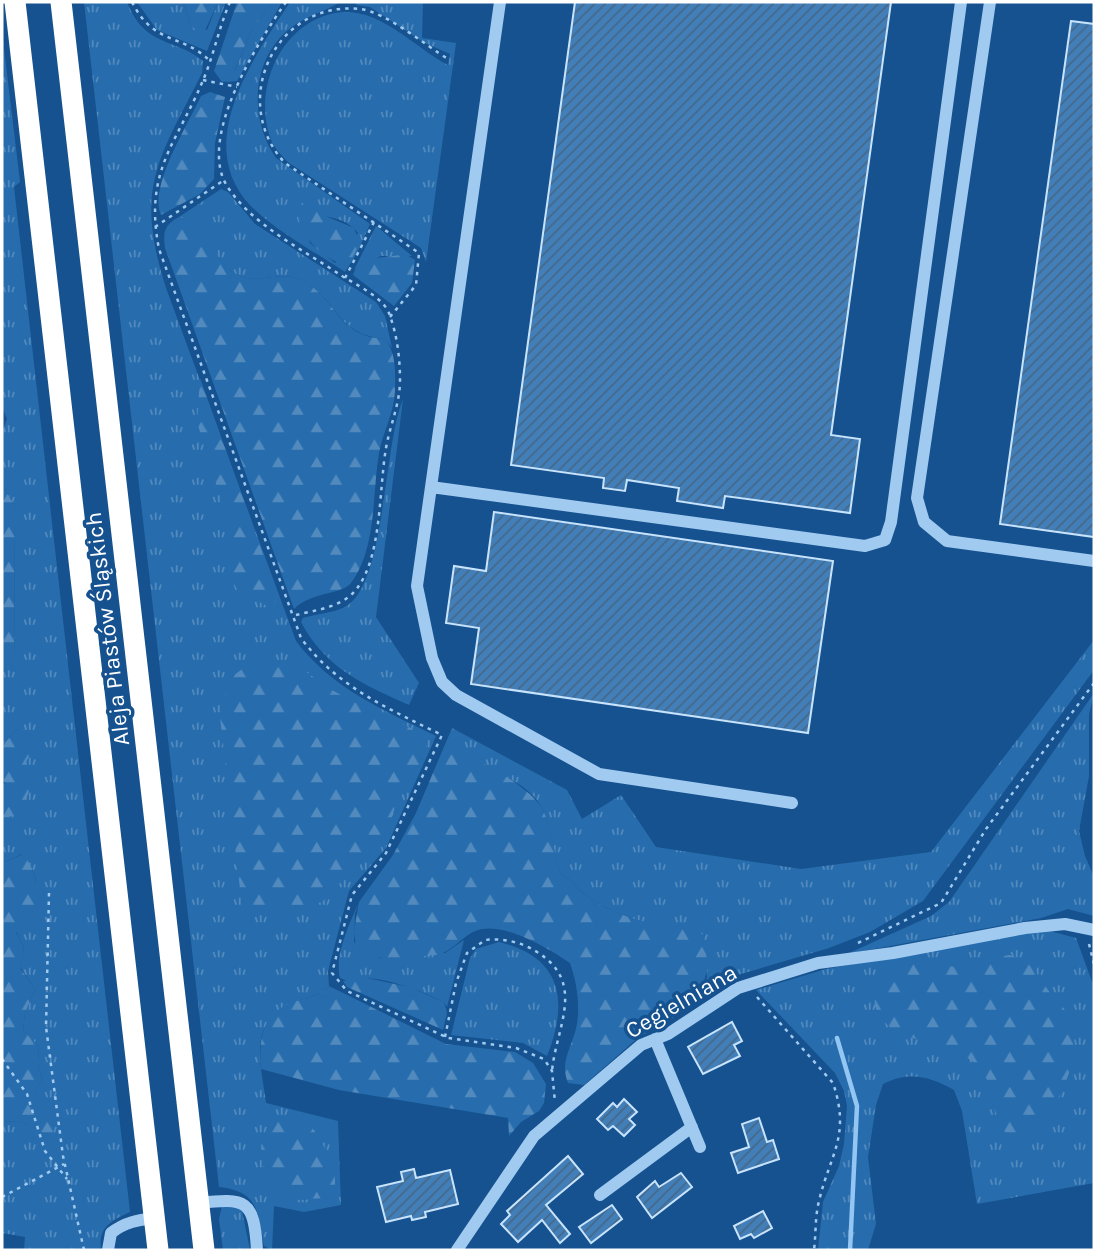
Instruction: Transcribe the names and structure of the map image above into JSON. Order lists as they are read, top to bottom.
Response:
{
  "streets": {
    "highway": ["Aleja Piastów Śląskich"],
    "street": ["Cegielniana"]
  }
}
